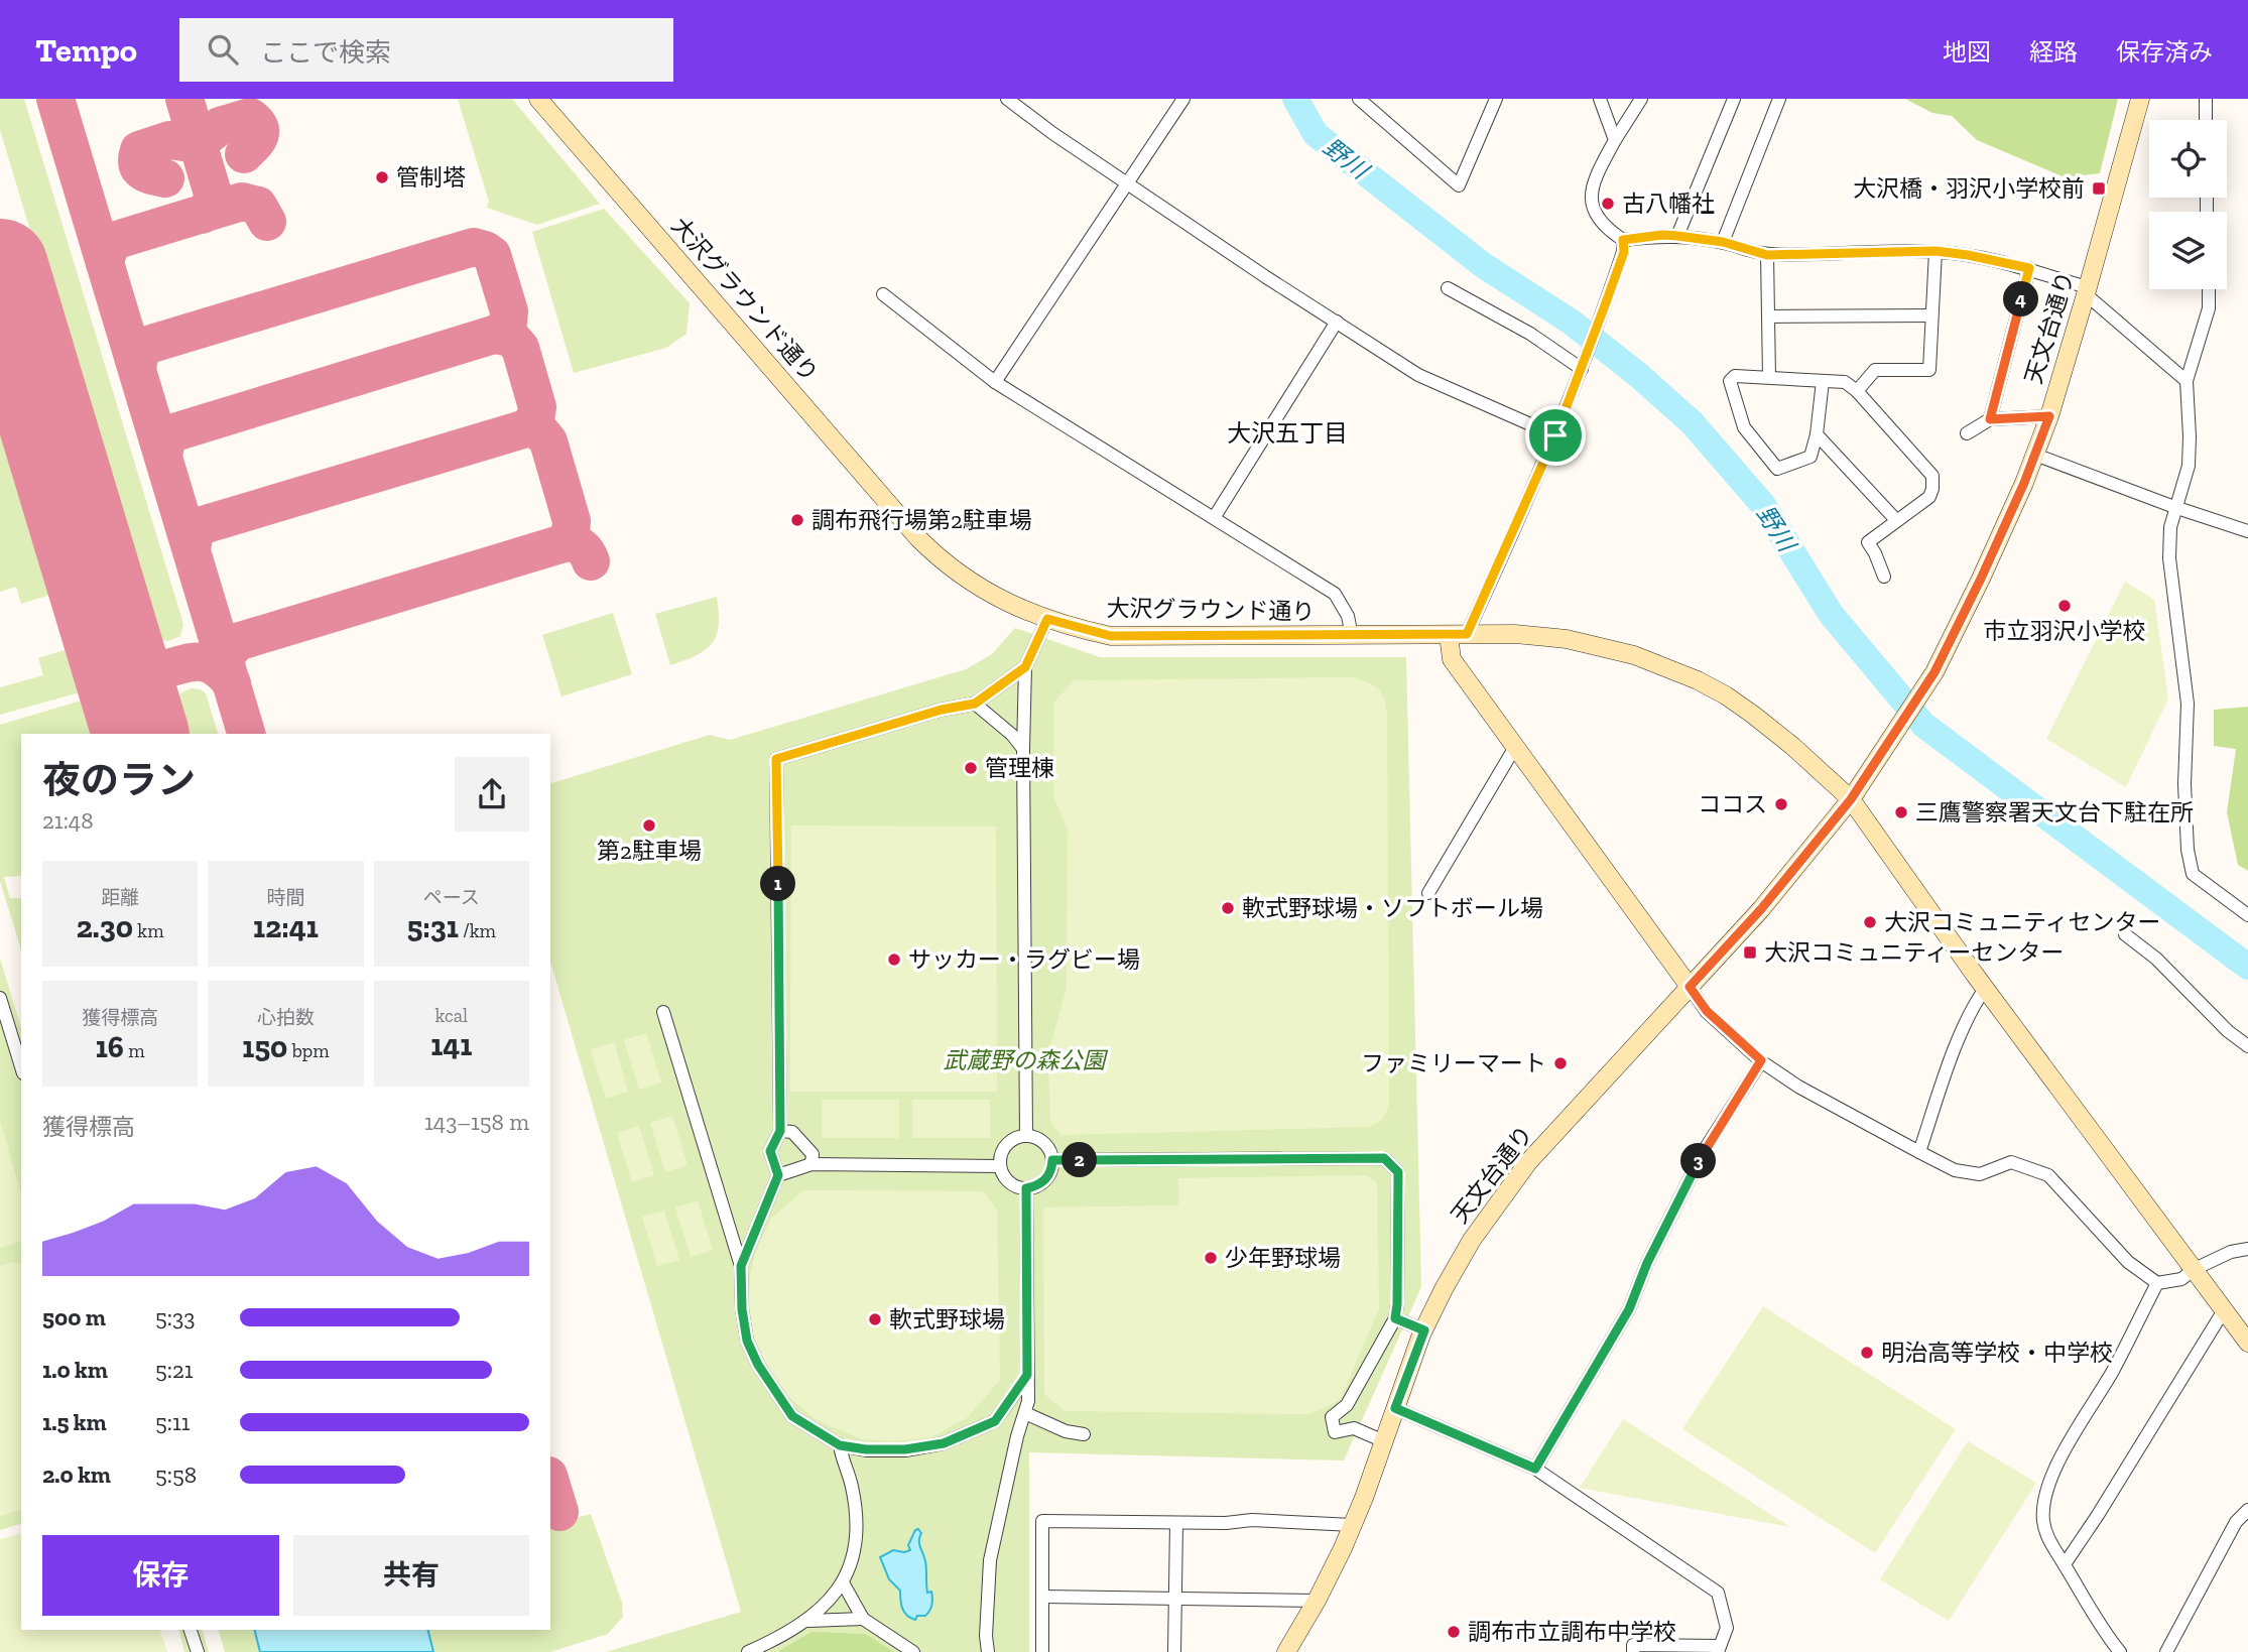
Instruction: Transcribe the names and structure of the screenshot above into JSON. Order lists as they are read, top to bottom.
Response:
{
  "streets": {
    "street": ["大沢グラウンド通り", "天文台通り"]
  },
  "crossings": [
    ["大沢グラウンド通り", "天文台通り"]
  ],
  "districts": ["大沢五丁目"],
  "water": ["野川"],
  "parks": ["武蔵野の森公園"],
  "places": {
    "other": [
      "管制塔",
      "古八幡社",
      "調布飛行場第2駐車場",
      "市立羽沢小学校",
      "管理棟",
      "ココス",
      "三鷹警察署天文台下駐在所",
      "第2駐車場",
      "軟式野球場・ソフトボール場",
      "大沢コミュニティセンター",
      "サッカー・ラグビー場",
      "ファミリーマート",
      "少年野球場",
      "軟式野球場",
      "明治高等学校・中学校",
      "調布市立調布中学校"
    ],
    "transit": ["大沢橋・羽沢小学校前", "大沢コミュニティーセンター"]
  },
  "page": {
    "header": "Tempo",
    "search": "ここで検索",
    "nav": ["地図", "経路", "保存済み"],
    "pins": [
      "4",
      "1",
      "2",
      "3"
    ],
    "heading": ["夜のラン", "21:48"],
    "stats": [
      ["距離", "2.30 km"],
      ["時間", "12:41"],
      ["ペース", "5:31 /km"],
      ["獲得標高", "16 m"],
      ["心拍数", "150 bpm"],
      ["kcal", "141"]
    ],
    "chart": ["獲得標高", "143–158 m"],
    "list": [
      {
        "name": "500 m",
        "note": "5:33"
      },
      {
        "name": "1.0 km",
        "note": "5:21"
      },
      {
        "name": "1.5 km",
        "note": "5:11"
      },
      {
        "name": "2.0 km",
        "note": "5:58"
      }
    ],
    "buttons": ["保存", "共有"]
  }
}
